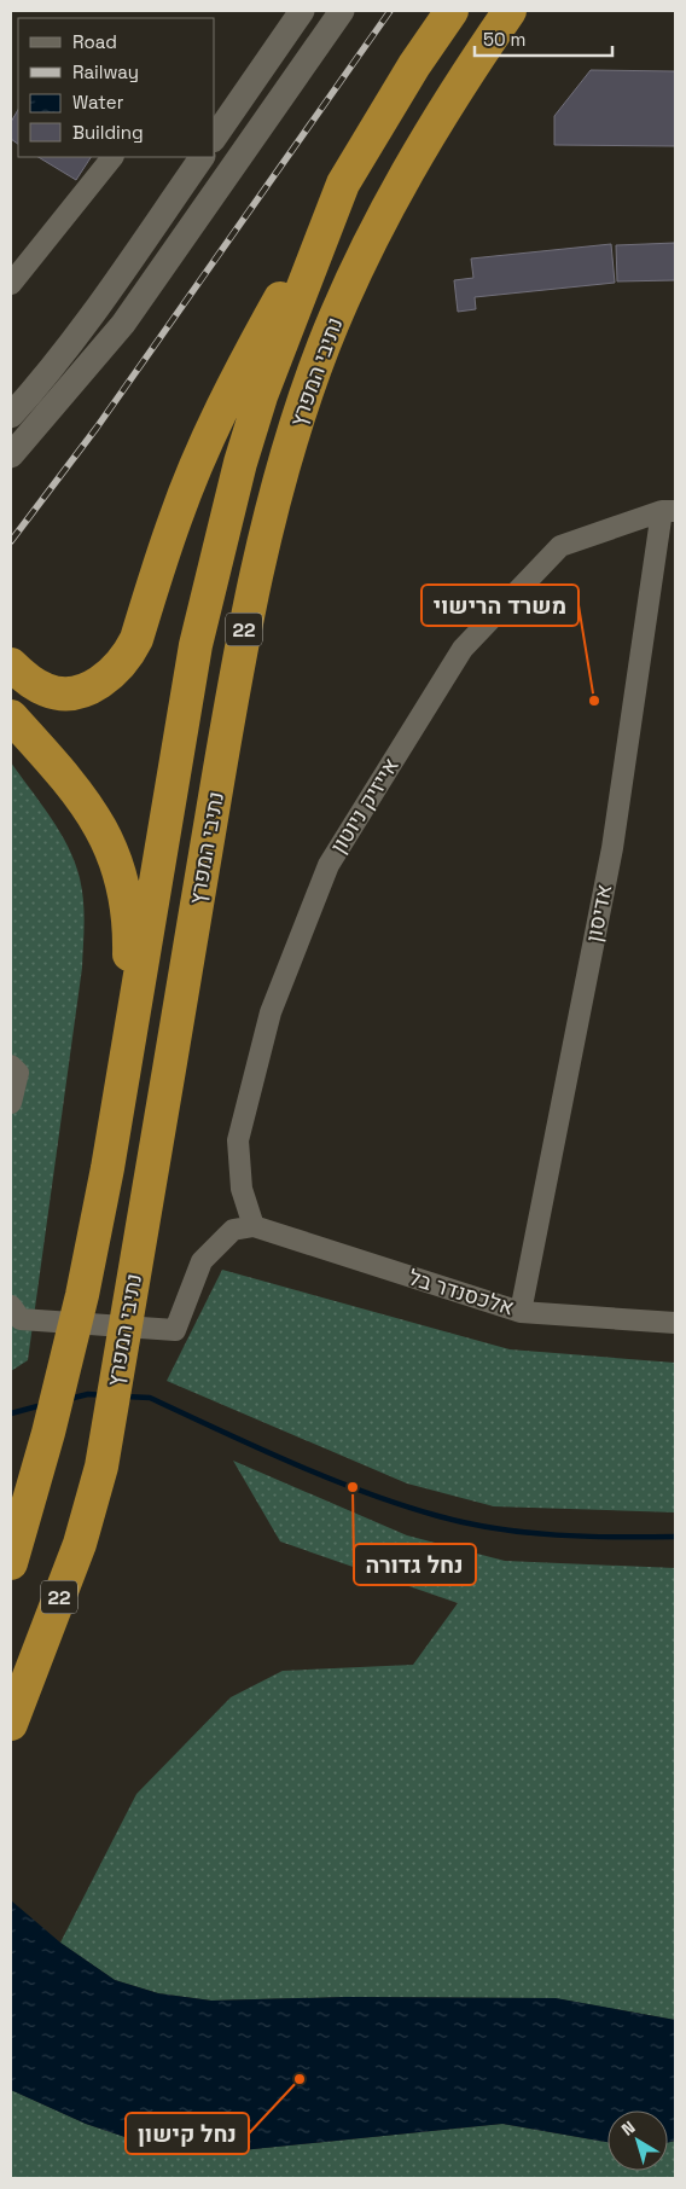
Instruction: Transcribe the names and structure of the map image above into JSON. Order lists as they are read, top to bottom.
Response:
{
  "streets": {
    "highway": ["נתיבי המפרץ", "22"],
    "street": ["אייזיק ניוטון", "אדיסון", "אלכסנדר בל"]
  },
  "crossings": [
    ["אייזיק ניוטון", "אדיסון"],
    ["אייזיק ניוטון", "אלכסנדר בל"],
    ["אדיסון", "אלכסנדר בל"]
  ],
  "places": ["משרד הרישוי", "נחל גדורה", "נחל קישון"],
  "legend": [
    "Road",
    "Railway",
    "Water",
    "Building"
  ],
  "scale_bar": "50 m",
  "north": "top left"
}
